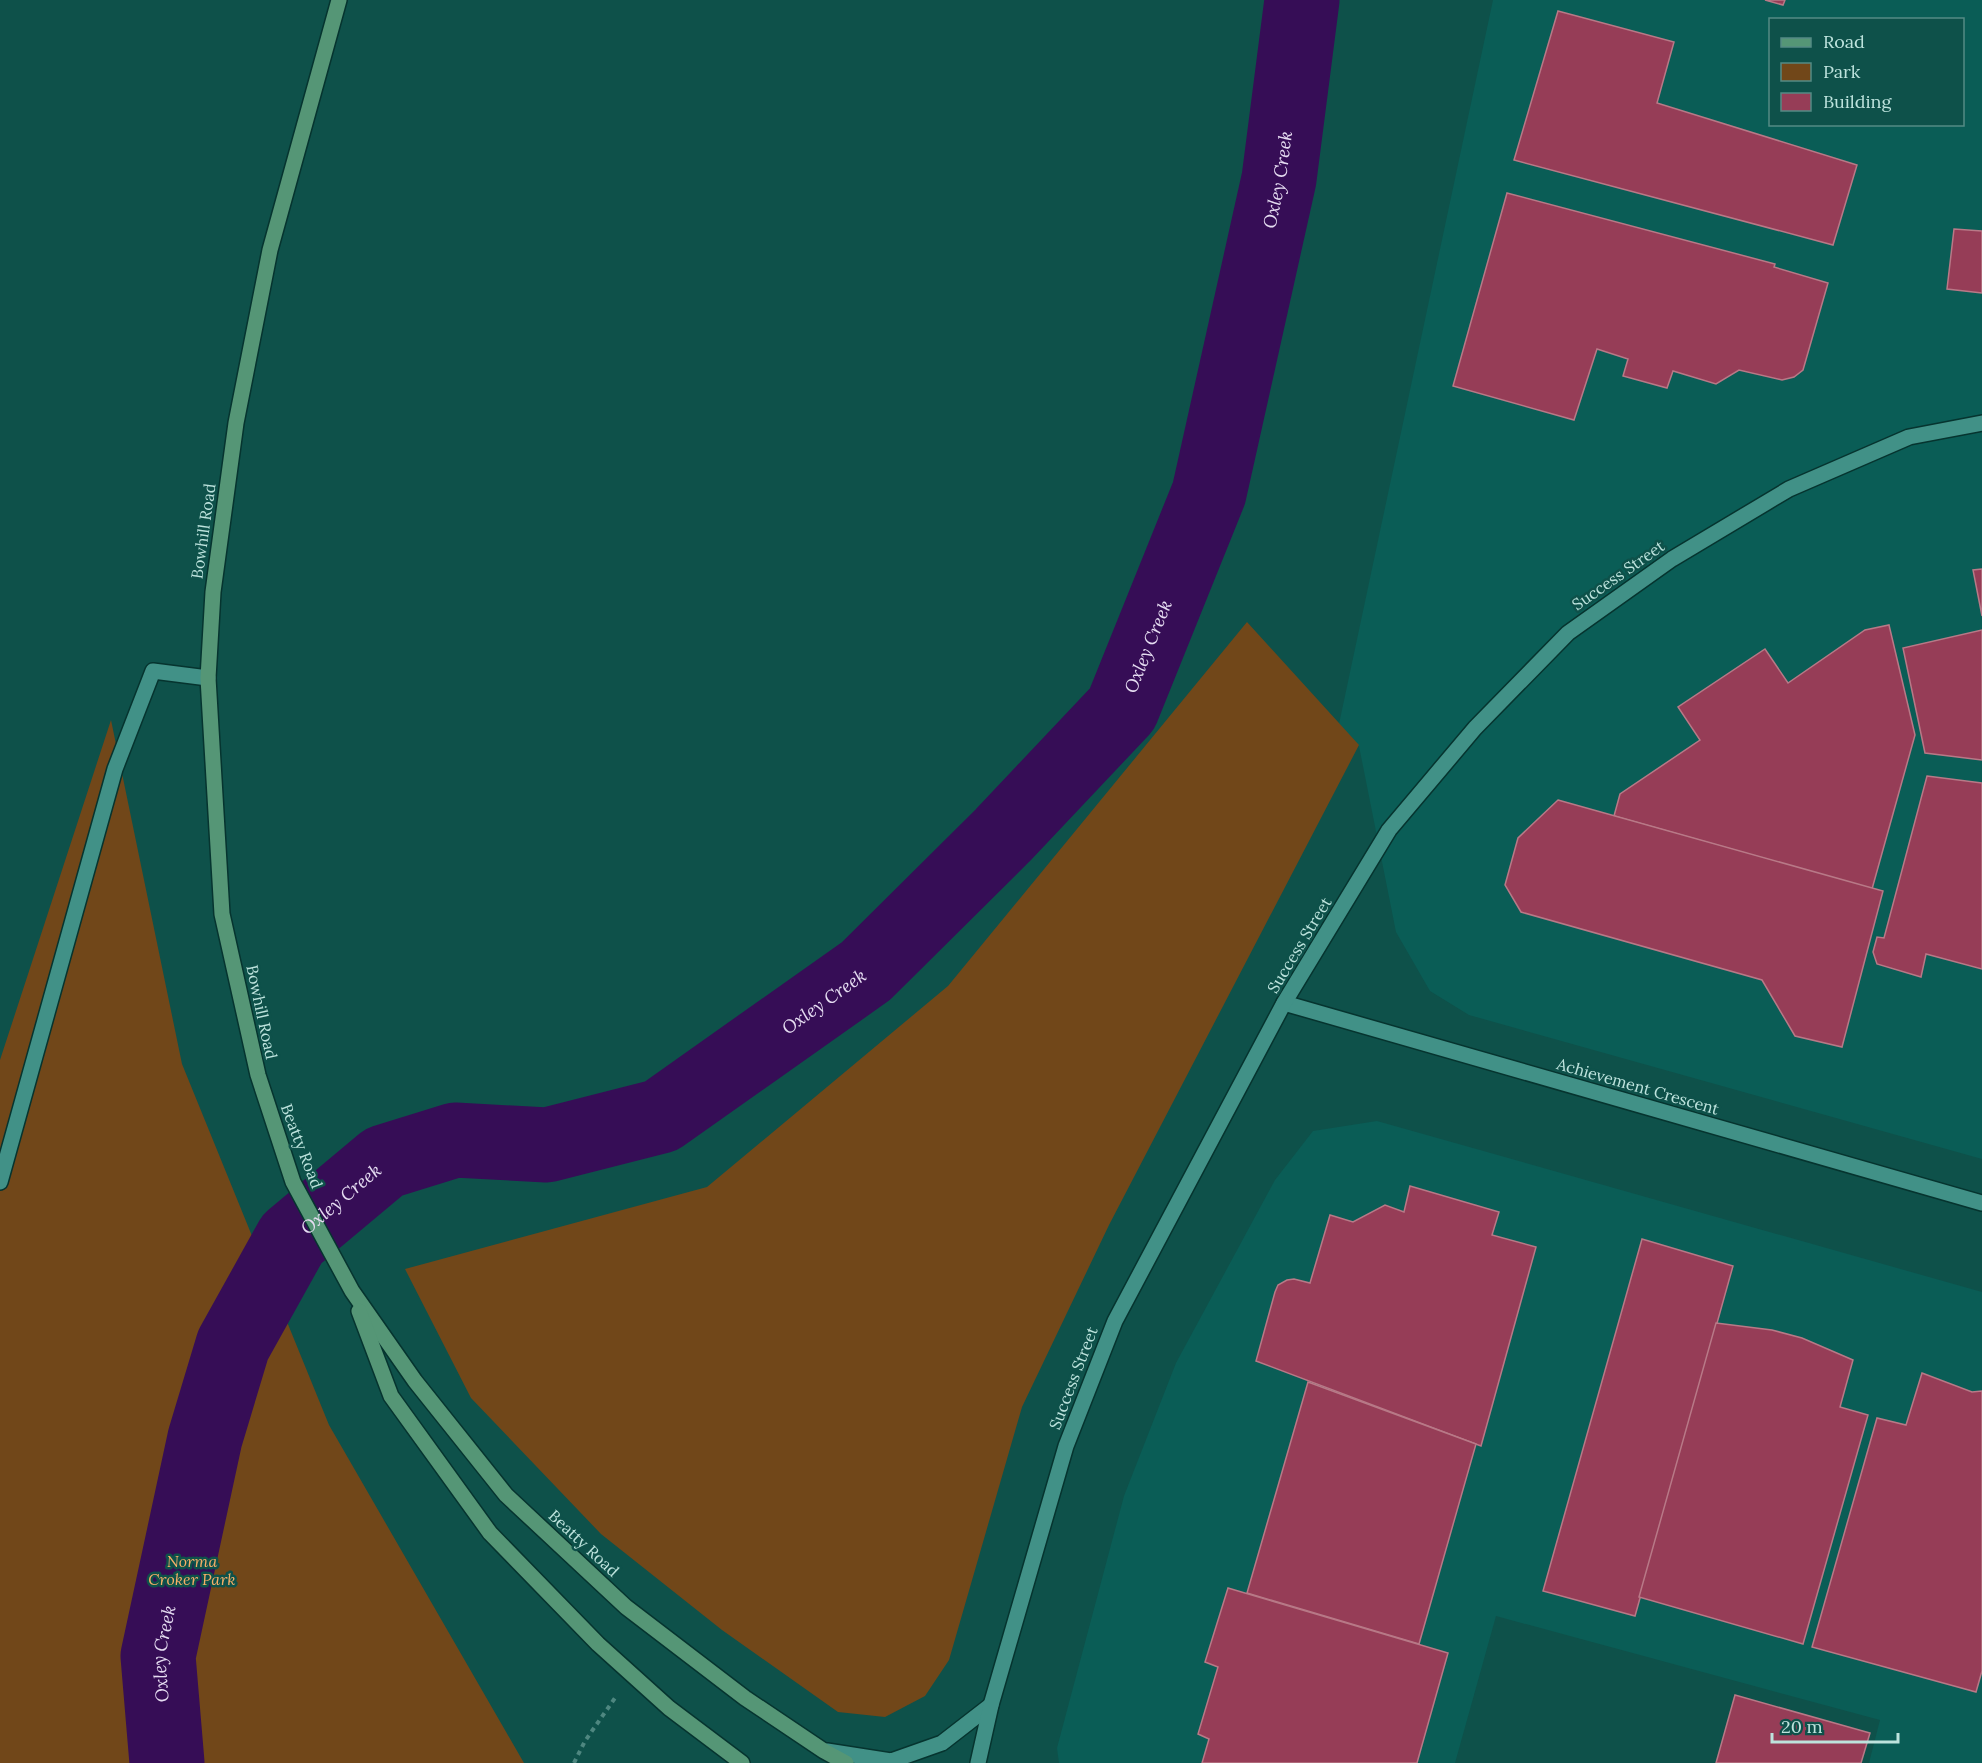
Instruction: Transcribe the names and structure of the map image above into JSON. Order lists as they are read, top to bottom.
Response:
{
  "streets": {
    "main road": ["Bowhill Road", "Beatty Road"],
    "street": ["Success Street", "Achievement Crescent"]
  },
  "crossings": [
    ["Bowhill Road", "Beatty Road"],
    ["Success Street", "Achievement Crescent"]
  ],
  "water": ["Oxley Creek"],
  "parks": ["Norma Croker Park"],
  "legend": ["Road", "Park", "Building"],
  "scale_bar": "20 m"
}
